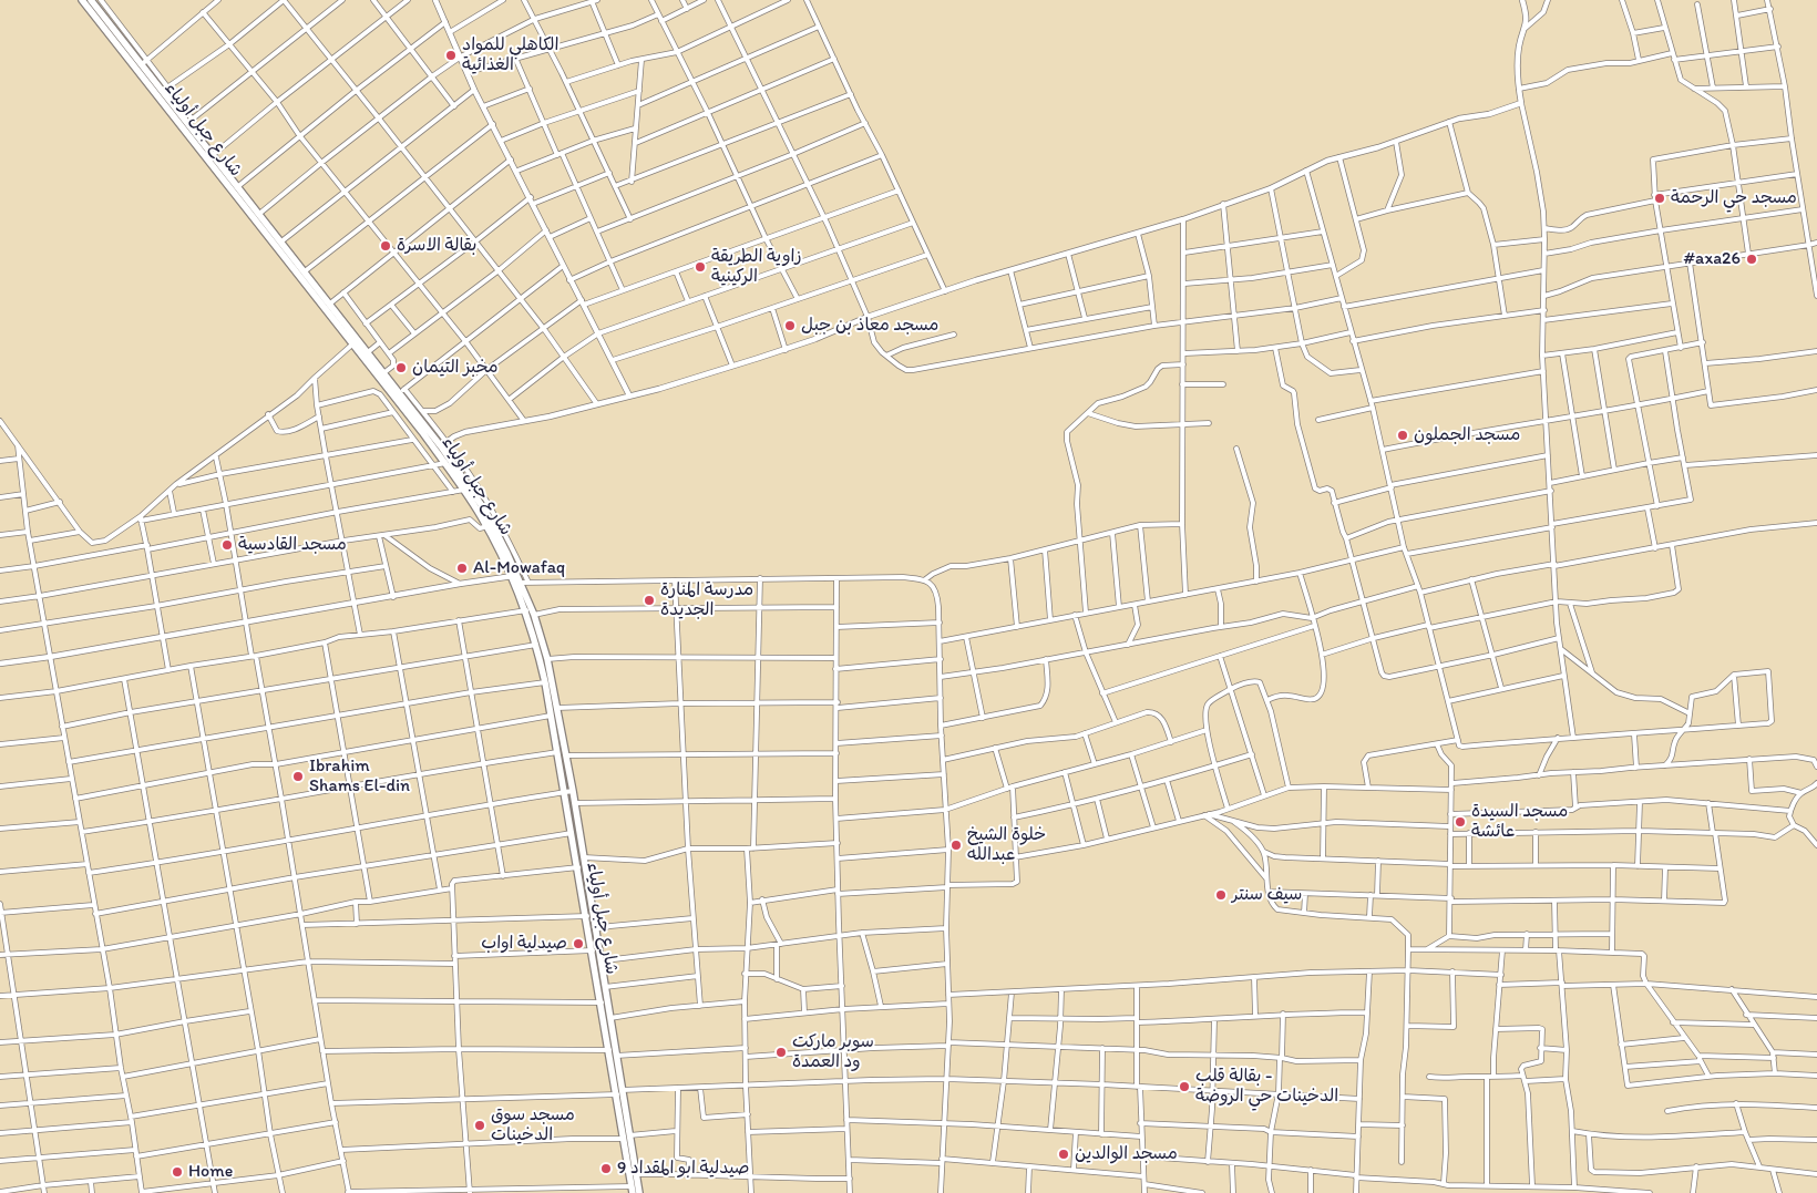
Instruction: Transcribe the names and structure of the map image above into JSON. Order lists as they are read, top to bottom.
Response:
{
  "streets": {
    "main road": ["شارع جبل أولياء"]
  },
  "places": [
    "الكاهلي للمواد الغذائية",
    "مسجد حي الرحمة",
    "بقالة الاسرة",
    "#axa26",
    "زاوية الطريقة الركينية",
    "مسجد معاذ بن جبل",
    "مخبز التيمان",
    "مسجد الجملون",
    "مسجد القادسية",
    "Al-Mowafaq",
    "مدرسة المنارة الجديدة",
    "Ibrahim Shams El-din",
    "مسجد السيدة عائشة",
    "خلوة الشيخ عبدالله",
    "سيف سنتر",
    "صيدلية اواب",
    "سوبر ماركت ود العمدة",
    "بقالة قلب - الدخينات حي الروضة",
    "مسجد سوق الدخينات",
    "مسجد الوالدين",
    "صيدلية ابو المقداد 9",
    "Home"
  ]
}
